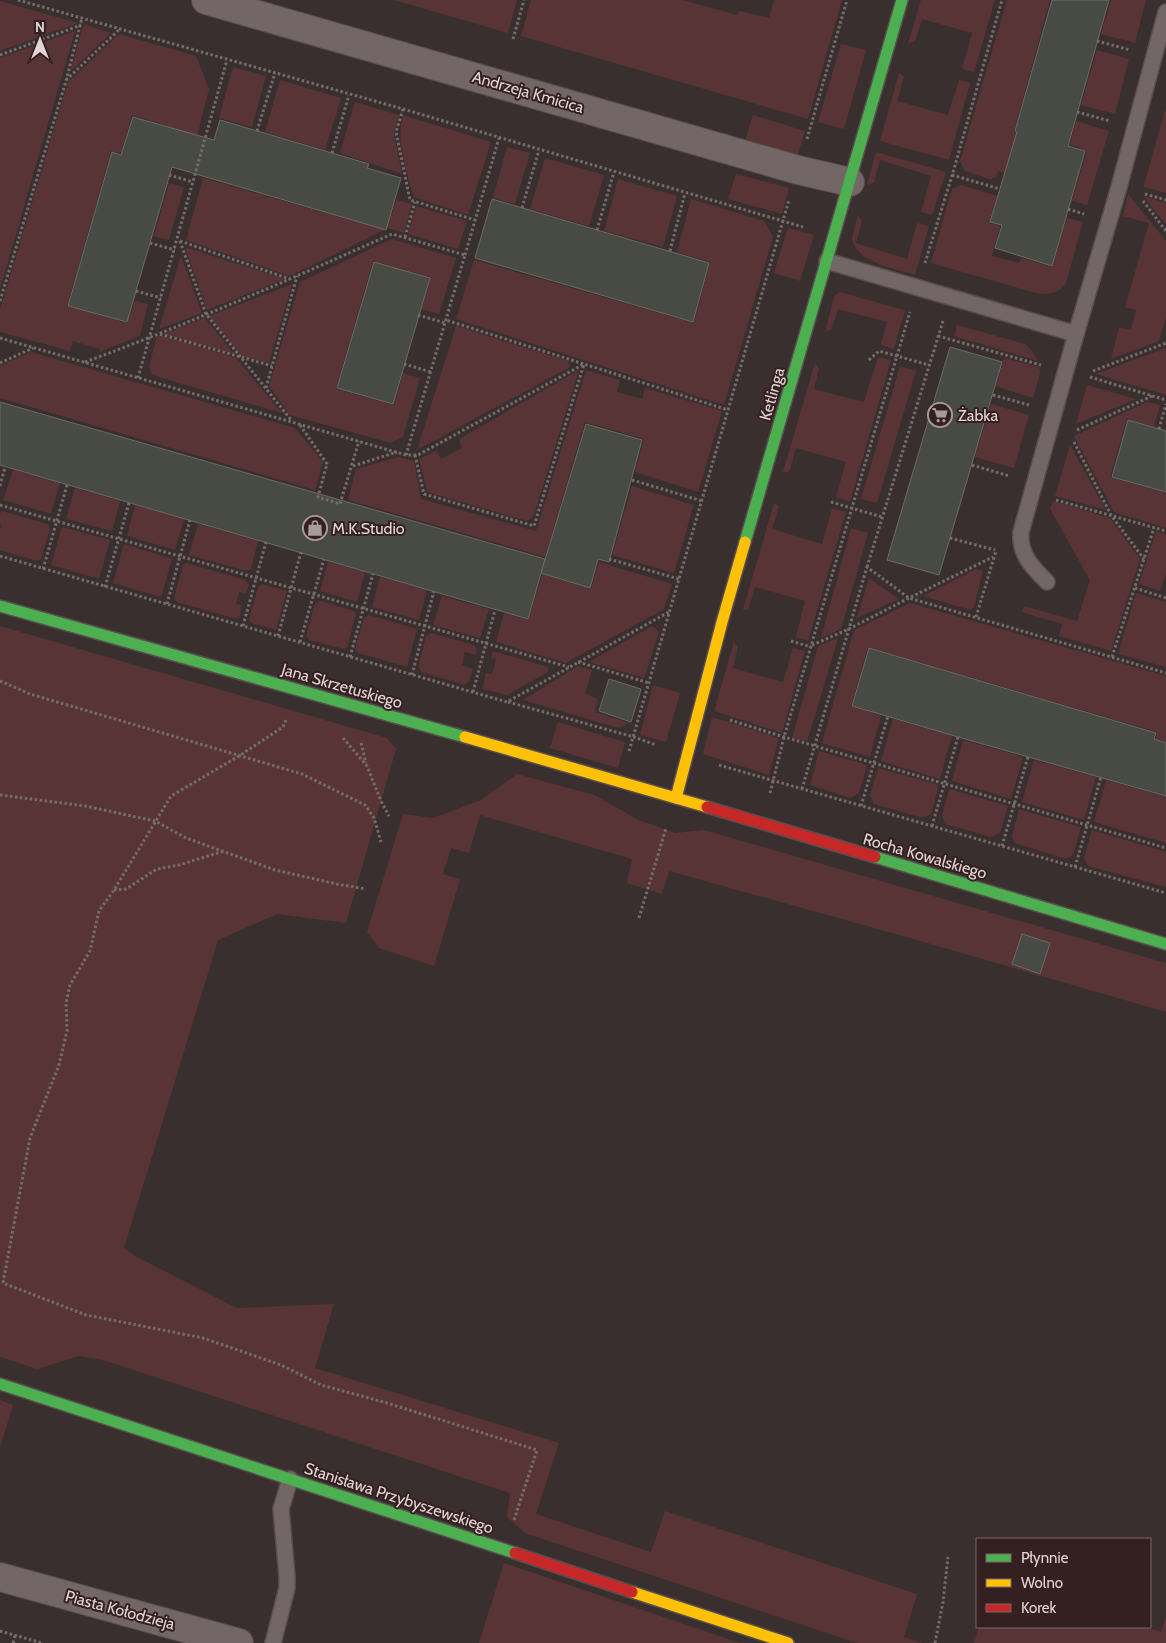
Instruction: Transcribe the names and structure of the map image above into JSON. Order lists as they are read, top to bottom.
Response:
{
  "streets": {
    "street": [
      "Andrzeja Kmicica",
      "Ketlinga",
      "Jana Skrzetuskiego",
      "Rocha Kowalskiego",
      "Stanisława Przybyszewskiego",
      "Piasta Kołodzieja"
    ]
  },
  "crossings": [
    ["Andrzeja Kmicica", "Ketlinga"],
    ["Ketlinga", "Jana Skrzetuskiego"],
    ["Ketlinga", "Rocha Kowalskiego"],
    ["Jana Skrzetuskiego", "Rocha Kowalskiego"]
  ],
  "places": {
    "supermarket": ["Żabka"],
    "shop": ["M.K.Studio"]
  },
  "legend": ["Płynnie", "Wolno", "Korek"],
  "north": "top"
}
